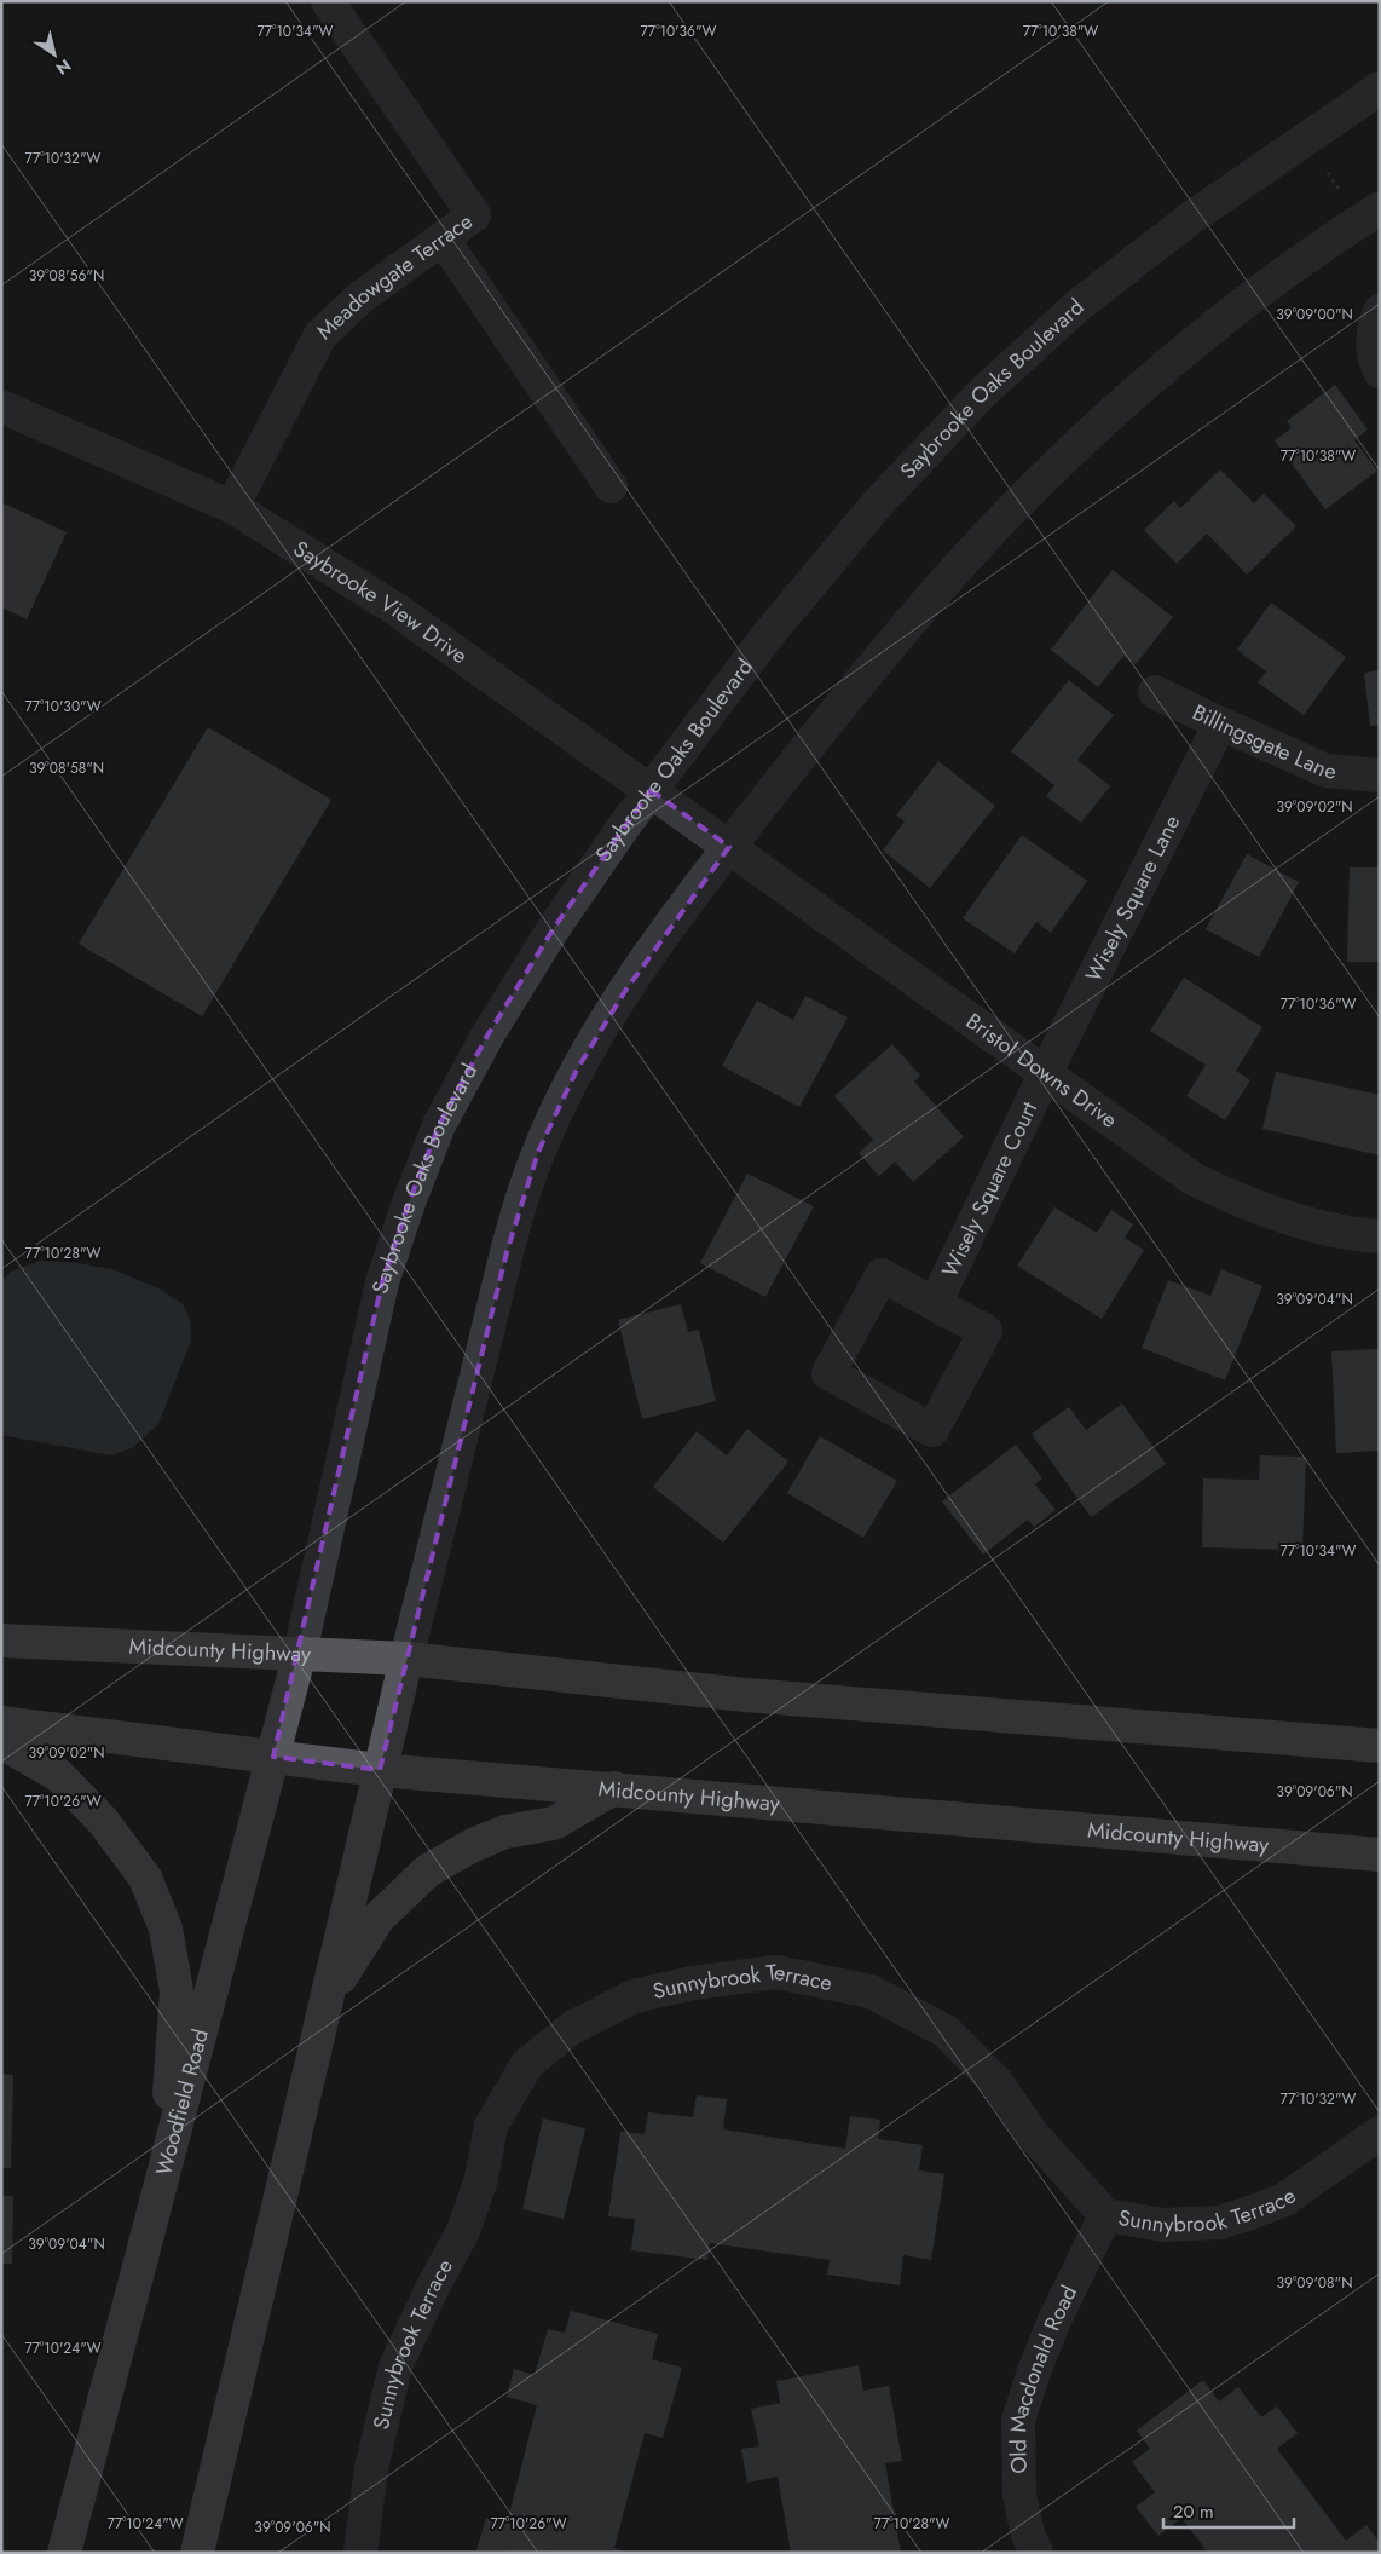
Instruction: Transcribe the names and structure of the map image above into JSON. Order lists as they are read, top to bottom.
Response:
{
  "streets": {
    "main road": ["Midcounty Highway", "Woodfield Road"],
    "street": [
      "Meadowgate Terrace",
      "Saybrooke Oaks Boulevard",
      "Saybrooke View Drive",
      "Billingsgate Lane",
      "Wisely Square Lane",
      "Bristol Downs Drive",
      "Wisely Square Court",
      "Sunnybrook Terrace",
      "Old Macdonald Road"
    ]
  },
  "crossings": [
    ["Meadowgate Terrace", "Saybrooke View Drive"],
    ["Saybrooke Oaks Boulevard", "Saybrooke View Drive"],
    ["Saybrooke Oaks Boulevard", "Midcounty Highway"],
    ["Saybrooke Oaks Boulevard", "Woodfield Road"],
    ["Saybrooke View Drive", "Bristol Downs Drive"],
    ["Billingsgate Lane", "Wisely Square Lane"],
    ["Wisely Square Lane", "Bristol Downs Drive"],
    ["Wisely Square Lane", "Wisely Square Court"],
    ["Bristol Downs Drive", "Wisely Square Court"],
    ["Midcounty Highway", "Woodfield Road"],
    ["Sunnybrook Terrace", "Old Macdonald Road"]
  ],
  "scale_bar": "20 m",
  "north": "bottom right",
  "coordinates": [
    "77°10'34\"W",
    "77°10'36\"W",
    "77°10'38\"W",
    "77°10'32\"W",
    "39°08'56\"N",
    "39°09'00\"N",
    "77°10'30\"W",
    "39°08'58\"N",
    "39°09'02\"N",
    "77°10'28\"W",
    "39°09'04\"N",
    "39°09'06\"N",
    "77°10'26\"W",
    "39°09'08\"N",
    "77°10'24\"W"
  ]
}
